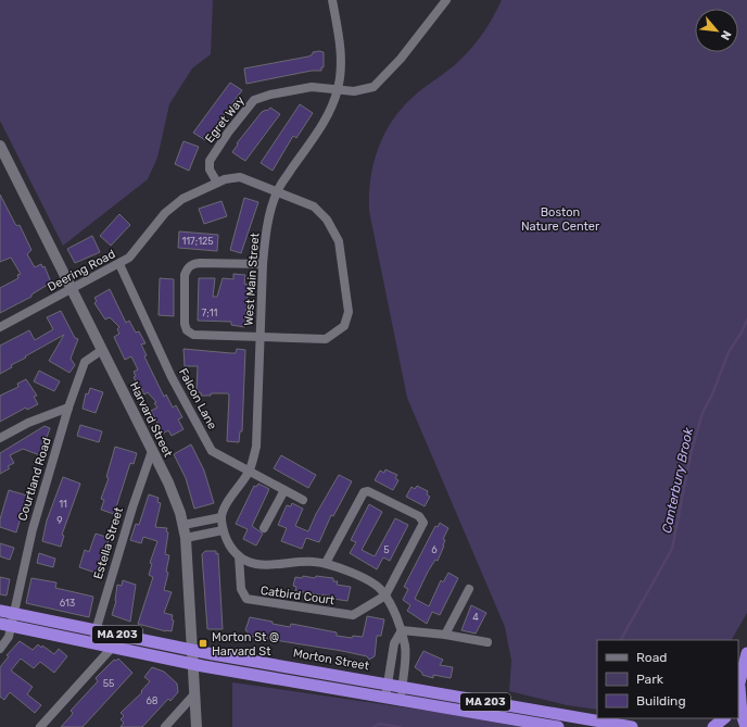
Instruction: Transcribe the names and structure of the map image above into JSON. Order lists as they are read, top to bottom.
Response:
{
  "streets": {
    "highway": ["MA 203", "Morton Street"],
    "main road": ["Harvard Street"],
    "street": [
      "Egret Way",
      "Deering Road",
      "West Main Street",
      "Falcon Lane",
      "Courtland Road",
      "Estella Street",
      "Catbird Court"
    ]
  },
  "crossings": [
    ["Egret Way", "Deering Road"],
    ["Egret Way", "West Main Street"],
    ["Deering Road", "West Main Street"],
    ["Deering Road", "Falcon Lane"],
    ["Deering Road", "Harvard Street"],
    ["West Main Street", "Falcon Lane"],
    ["Harvard Street", "Courtland Road"],
    ["Harvard Street", "Estella Street"],
    ["Harvard Street", "MA 203"],
    ["Harvard Street", "Morton Street"],
    ["Courtland Road", "MA 203"],
    ["Courtland Road", "Morton Street"],
    ["Estella Street", "MA 203"],
    ["Estella Street", "Morton Street"]
  ],
  "water": ["Canterbury Brook"],
  "parks": ["Boston Nature Center"],
  "places": {
    "transit": ["Morton St @ Harvard St"]
  },
  "house_numbers": [
    "117;125",
    "7;11",
    "11",
    "9",
    "5",
    "6",
    "613",
    "4",
    "55",
    "68"
  ],
  "legend": ["Road", "Park", "Building"],
  "north": "bottom right"
}
